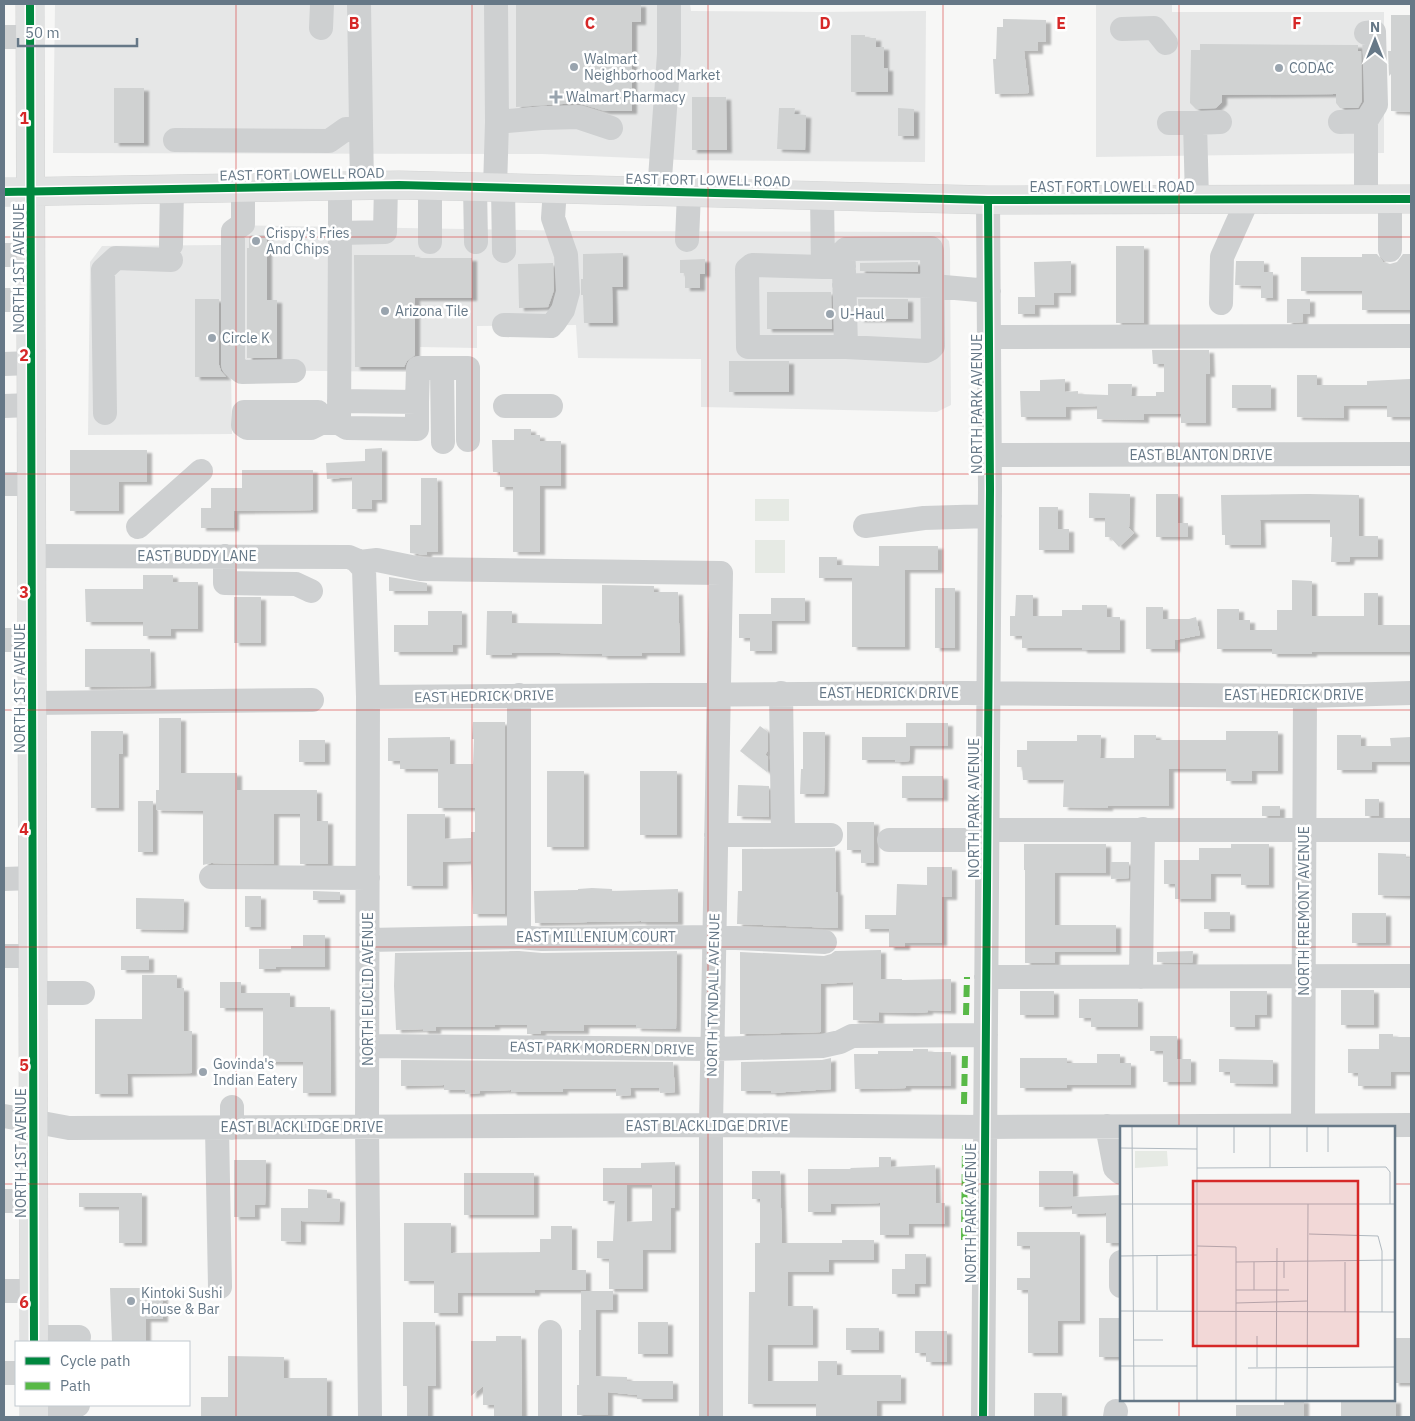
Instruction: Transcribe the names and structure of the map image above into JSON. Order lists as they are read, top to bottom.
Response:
{
  "streets": {
    "main road": ["EAST FORT LOWELL ROAD", "NORTH 1ST AVENUE"],
    "street": [
      "NORTH PARK AVENUE",
      "EAST BLANTON DRIVE",
      "EAST BUDDY LANE",
      "EAST HEDRICK DRIVE",
      "NORTH FREMONT AVENUE",
      "EAST MILLENIUM COURT",
      "NORTH EUCLID AVENUE",
      "NORTH TYNDALL AVENUE",
      "EAST PARK MORDERN DRIVE",
      "EAST BLACKLIDGE DRIVE"
    ]
  },
  "crossings": [
    ["EAST FORT LOWELL ROAD", "NORTH 1ST AVENUE"],
    ["EAST FORT LOWELL ROAD", "NORTH PARK AVENUE"],
    ["NORTH 1ST AVENUE", "EAST BUDDY LANE"],
    ["NORTH 1ST AVENUE", "EAST BLACKLIDGE DRIVE"],
    ["NORTH PARK AVENUE", "EAST BLANTON DRIVE"],
    ["NORTH PARK AVENUE", "EAST HEDRICK DRIVE"],
    ["NORTH PARK AVENUE", "EAST PARK MORDERN DRIVE"],
    ["NORTH PARK AVENUE", "EAST BLACKLIDGE DRIVE"],
    ["EAST BUDDY LANE", "NORTH EUCLID AVENUE"],
    ["EAST BUDDY LANE", "NORTH TYNDALL AVENUE"],
    ["EAST HEDRICK DRIVE", "NORTH FREMONT AVENUE"],
    ["EAST HEDRICK DRIVE", "NORTH EUCLID AVENUE"],
    ["EAST HEDRICK DRIVE", "NORTH TYNDALL AVENUE"],
    ["NORTH FREMONT AVENUE", "EAST BLACKLIDGE DRIVE"],
    ["EAST MILLENIUM COURT", "NORTH EUCLID AVENUE"],
    ["EAST MILLENIUM COURT", "NORTH TYNDALL AVENUE"],
    ["NORTH EUCLID AVENUE", "EAST PARK MORDERN DRIVE"],
    ["NORTH EUCLID AVENUE", "EAST BLACKLIDGE DRIVE"],
    ["NORTH TYNDALL AVENUE", "EAST PARK MORDERN DRIVE"],
    ["NORTH TYNDALL AVENUE", "EAST BLACKLIDGE DRIVE"]
  ],
  "places": {
    "other": [
      "Walmart Neighborhood Market",
      "CODAC",
      "Crispy's Fries And Chips",
      "Arizona Tile",
      "U-Haul",
      "Circle K",
      "Govinda's Indian Eatery",
      "Kintoki Sushi House & Bar"
    ],
    "health": ["Walmart Pharmacy"]
  },
  "legend": ["Cycle path", "Path"],
  "scale_bar": "50 m",
  "north": "top",
  "grid": {
    "columns": [
      "B",
      "C",
      "D",
      "E",
      "F"
    ],
    "rows": [
      "1",
      "2",
      "3",
      "4",
      "5",
      "6"
    ]
  }
}
